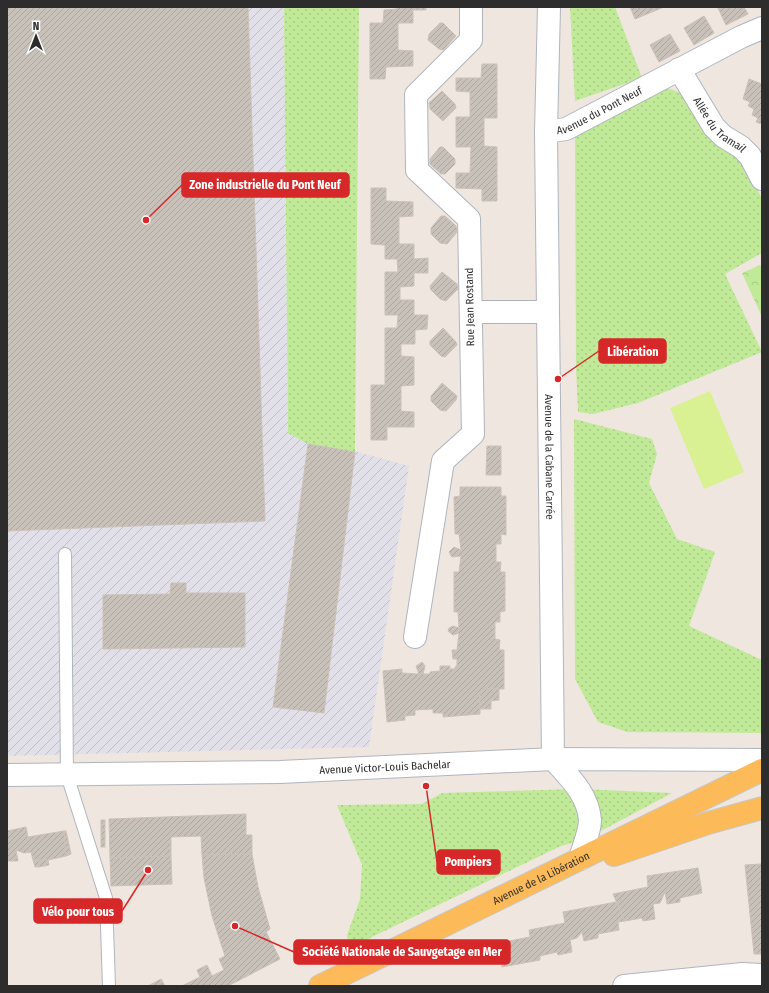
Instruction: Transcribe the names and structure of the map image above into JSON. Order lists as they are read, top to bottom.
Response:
{
  "streets": {
    "main road": ["Avenue de la Libération"],
    "street": [
      "Avenue du Pont Neuf",
      "Allée du Tramail",
      "Rue Jean Rostand",
      "Avenue de la Cabane Carrée",
      "Avenue Victor-Louis Bachelar"
    ]
  },
  "crossings": [
    ["Avenue du Pont Neuf", "Allée du Tramail"],
    ["Avenue du Pont Neuf", "Avenue de la Cabane Carrée"],
    ["Avenue de la Cabane Carrée", "Avenue Victor-Louis Bachelar"]
  ],
  "places": [
    "Zone industrielle du Pont Neuf",
    "Libération",
    "Pompiers",
    "Vélo pour tous",
    "Société Nationale de Sauvgetage en Mer"
  ],
  "north": "top"
}
